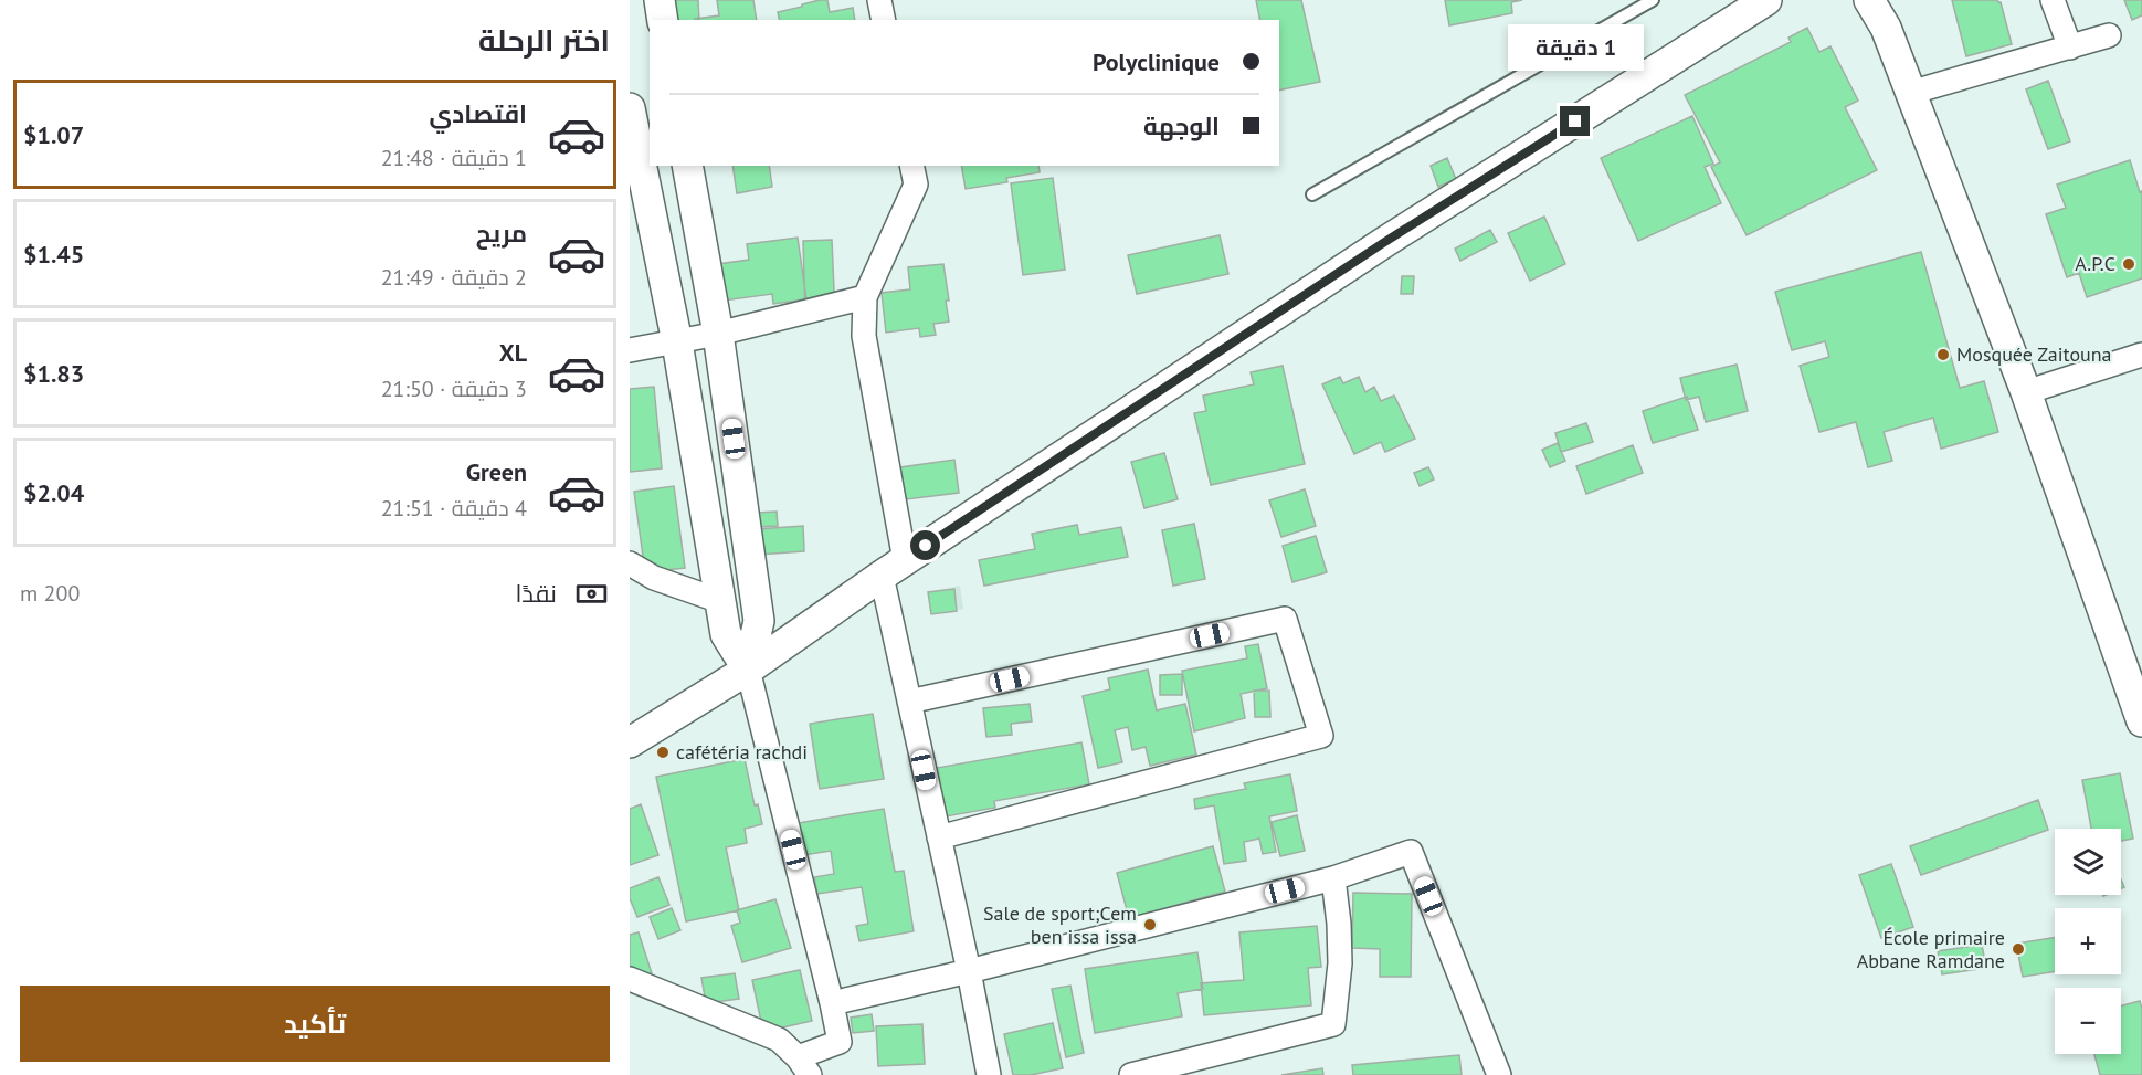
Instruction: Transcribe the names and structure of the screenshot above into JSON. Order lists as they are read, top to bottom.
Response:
{
  "places": [
    "A.P.C",
    "Mosquée Zaitouna",
    "cafétéria rachdi",
    "Sale de sport;Cem ben issa issa",
    "École primaire Abbane Ramdane"
  ],
  "page": {
    "heading": "اختر الرحلة",
    "banner": ["Polyclinique", "الوجهة"],
    "bubble": "1 دقيقة",
    "list": [
      {
        "name": "اقتصادي",
        "note": "1 دقيقة · 21:48",
        "value": "$1.07"
      },
      {
        "name": "مريح",
        "note": "2 دقيقة · 21:49",
        "value": "$1.45"
      },
      {
        "name": "XL",
        "note": "3 دقيقة · 21:50",
        "value": "$1.83"
      },
      {
        "name": "Green",
        "note": "4 دقيقة · 21:51",
        "value": "$2.04"
      }
    ],
    "pay": ["نقدًا", "200 m"],
    "map_buttons": ["+", "−"],
    "buttons": "تأكيد"
  }
}
